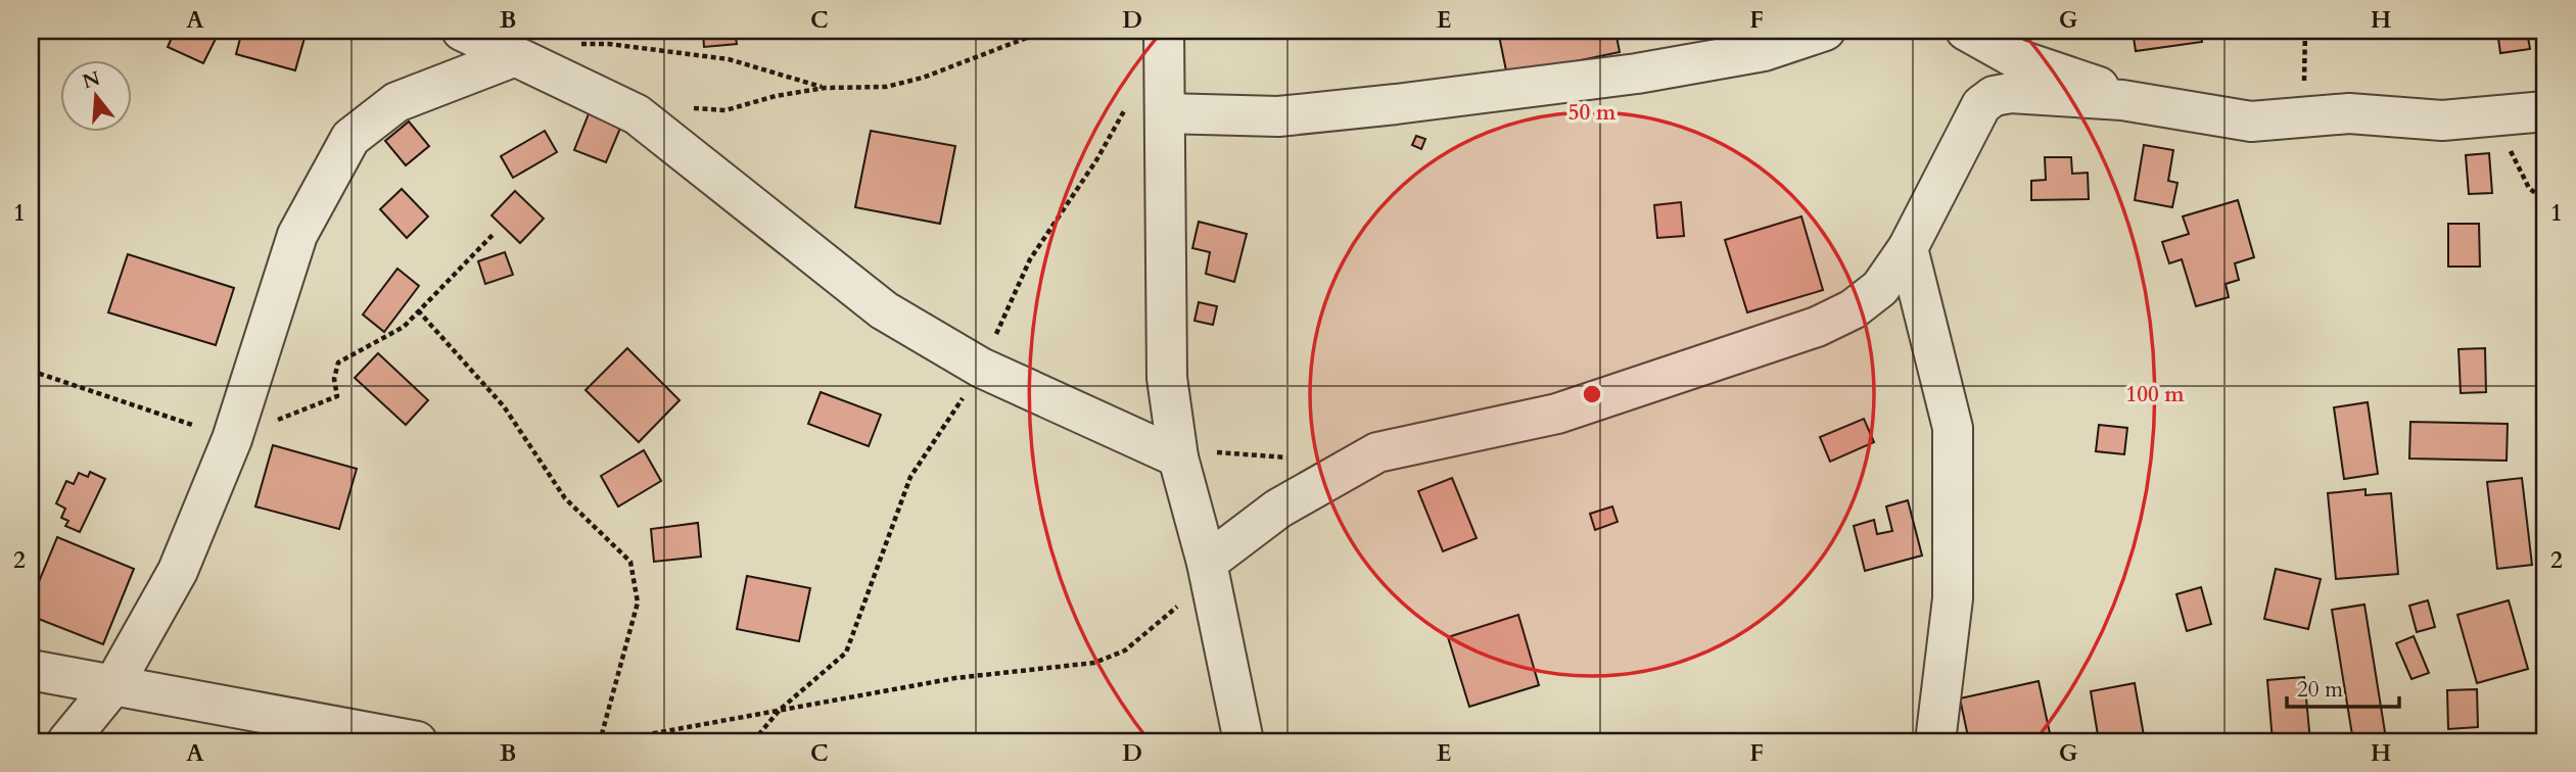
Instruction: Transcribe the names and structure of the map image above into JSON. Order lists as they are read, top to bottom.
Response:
{
  "scale_bar": "20 m",
  "north": "top",
  "grid": {
    "columns": [
      "A",
      "B",
      "C",
      "D",
      "E",
      "F",
      "G",
      "H"
    ],
    "rows": ["1", "2"]
  },
  "rings": ["50 m", "100 m"]
}
